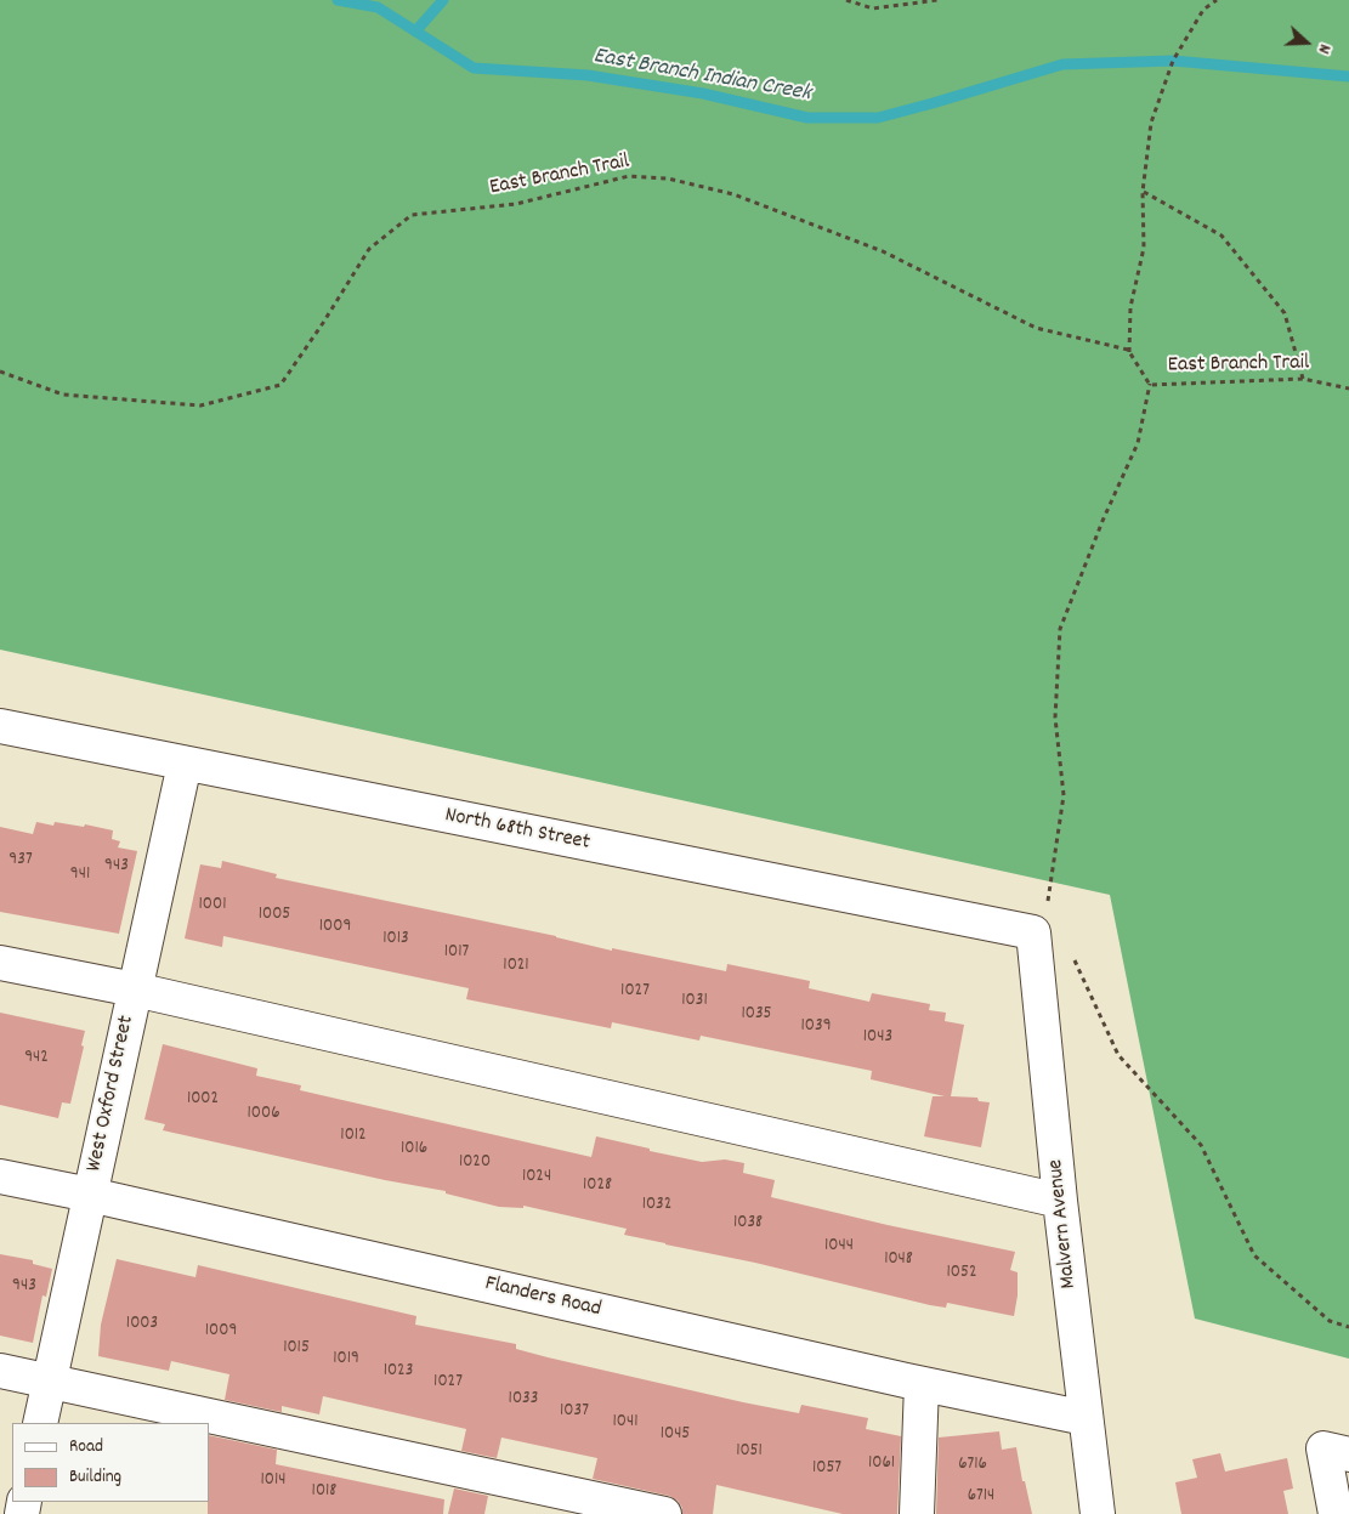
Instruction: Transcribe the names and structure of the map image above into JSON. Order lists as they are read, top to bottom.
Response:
{
  "streets": {
    "street": [
      "North 68th Street",
      "West Oxford Street",
      "Malvern Avenue",
      "Flanders Road"
    ],
    "path": ["East Branch Trail"]
  },
  "crossings": [
    ["North 68th Street", "West Oxford Street"],
    ["North 68th Street", "Malvern Avenue"],
    ["West Oxford Street", "Flanders Road"],
    ["Malvern Avenue", "Flanders Road"]
  ],
  "water": ["East Branch Indian Creek"],
  "house_numbers": [
    "937",
    "943",
    "941",
    "1001",
    "1005",
    "1009",
    "1013",
    "1017",
    "1021",
    "1027",
    "1031",
    "1035",
    "1039",
    "1043",
    "942",
    "1002",
    "1006",
    "1012",
    "1016",
    "1020",
    "1024",
    "1028",
    "1032",
    "1038",
    "1044",
    "1048",
    "1052",
    "943",
    "1003",
    "1009",
    "1015",
    "1019",
    "1023",
    "1027",
    "1033",
    "1037",
    "1041",
    "1045",
    "1051",
    "1061",
    "6716",
    "1057",
    "1014",
    "1018",
    "6714"
  ],
  "legend": ["Road", "Building"],
  "north": "right"
}
